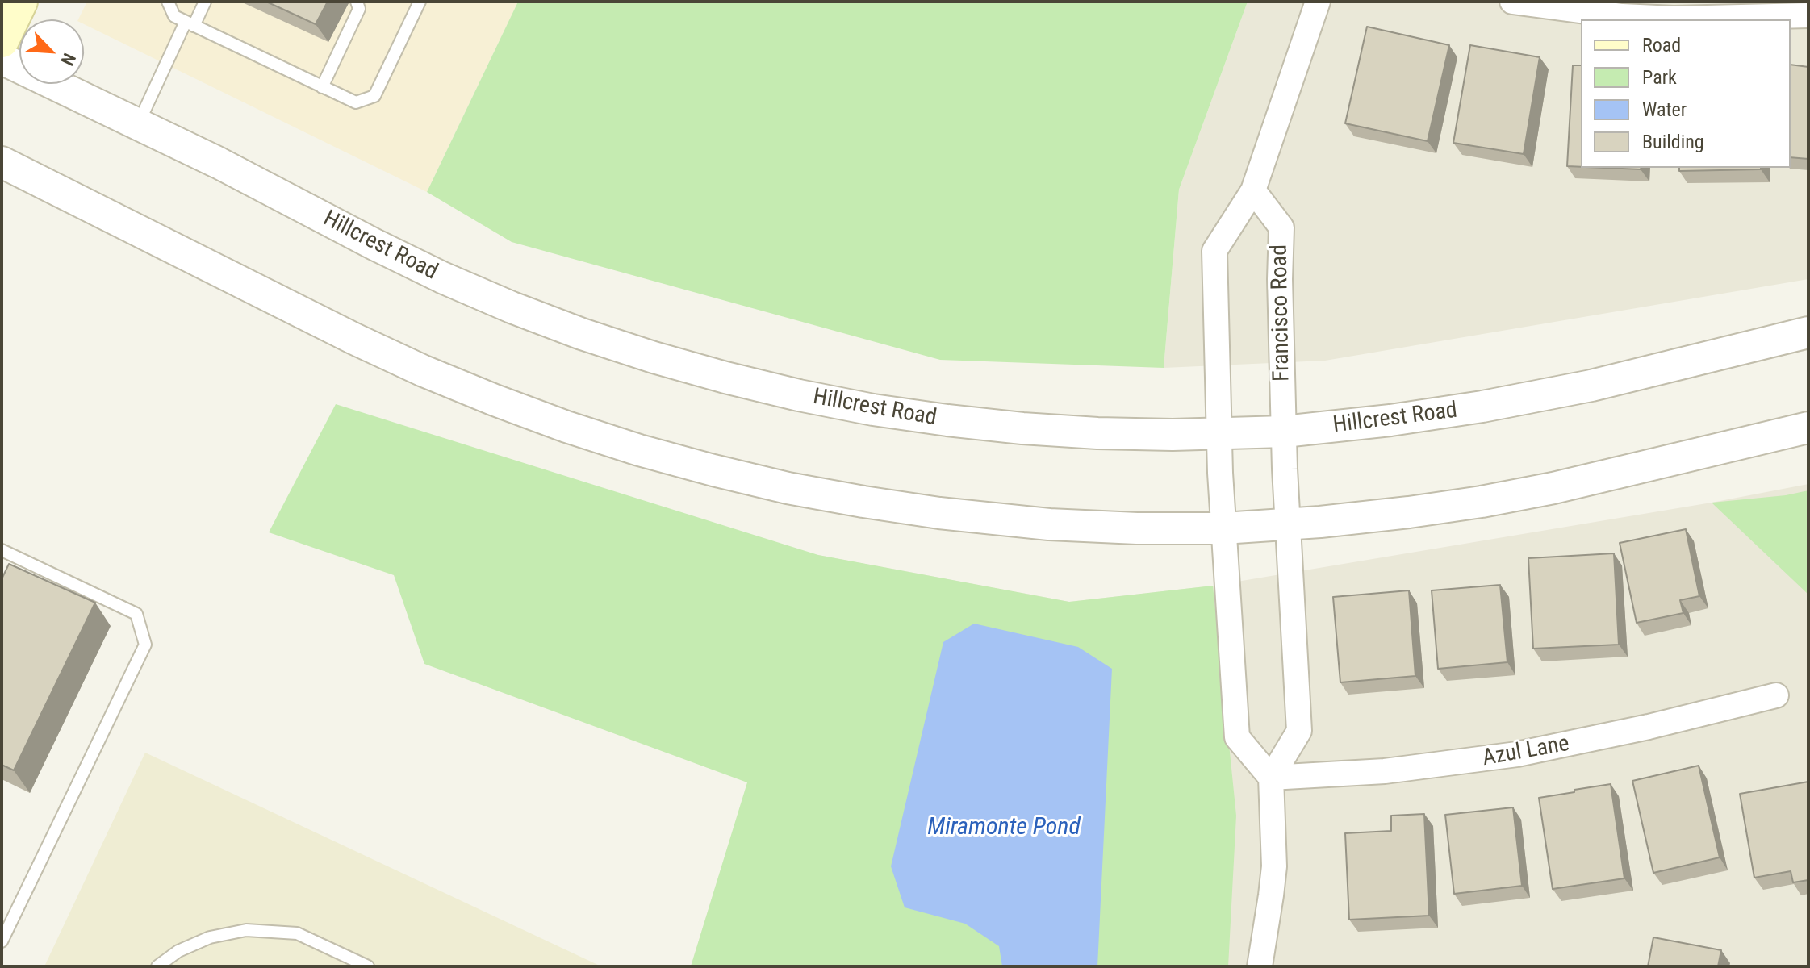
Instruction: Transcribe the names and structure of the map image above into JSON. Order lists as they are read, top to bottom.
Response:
{
  "streets": {
    "street": ["Hillcrest Road", "Francisco Road", "Azul Lane"]
  },
  "crossings": [
    ["Hillcrest Road", "Francisco Road"],
    ["Francisco Road", "Azul Lane"]
  ],
  "water": ["Miramonte Pond"],
  "legend": [
    "Road",
    "Park",
    "Water",
    "Building"
  ],
  "north": "bottom right"
}
